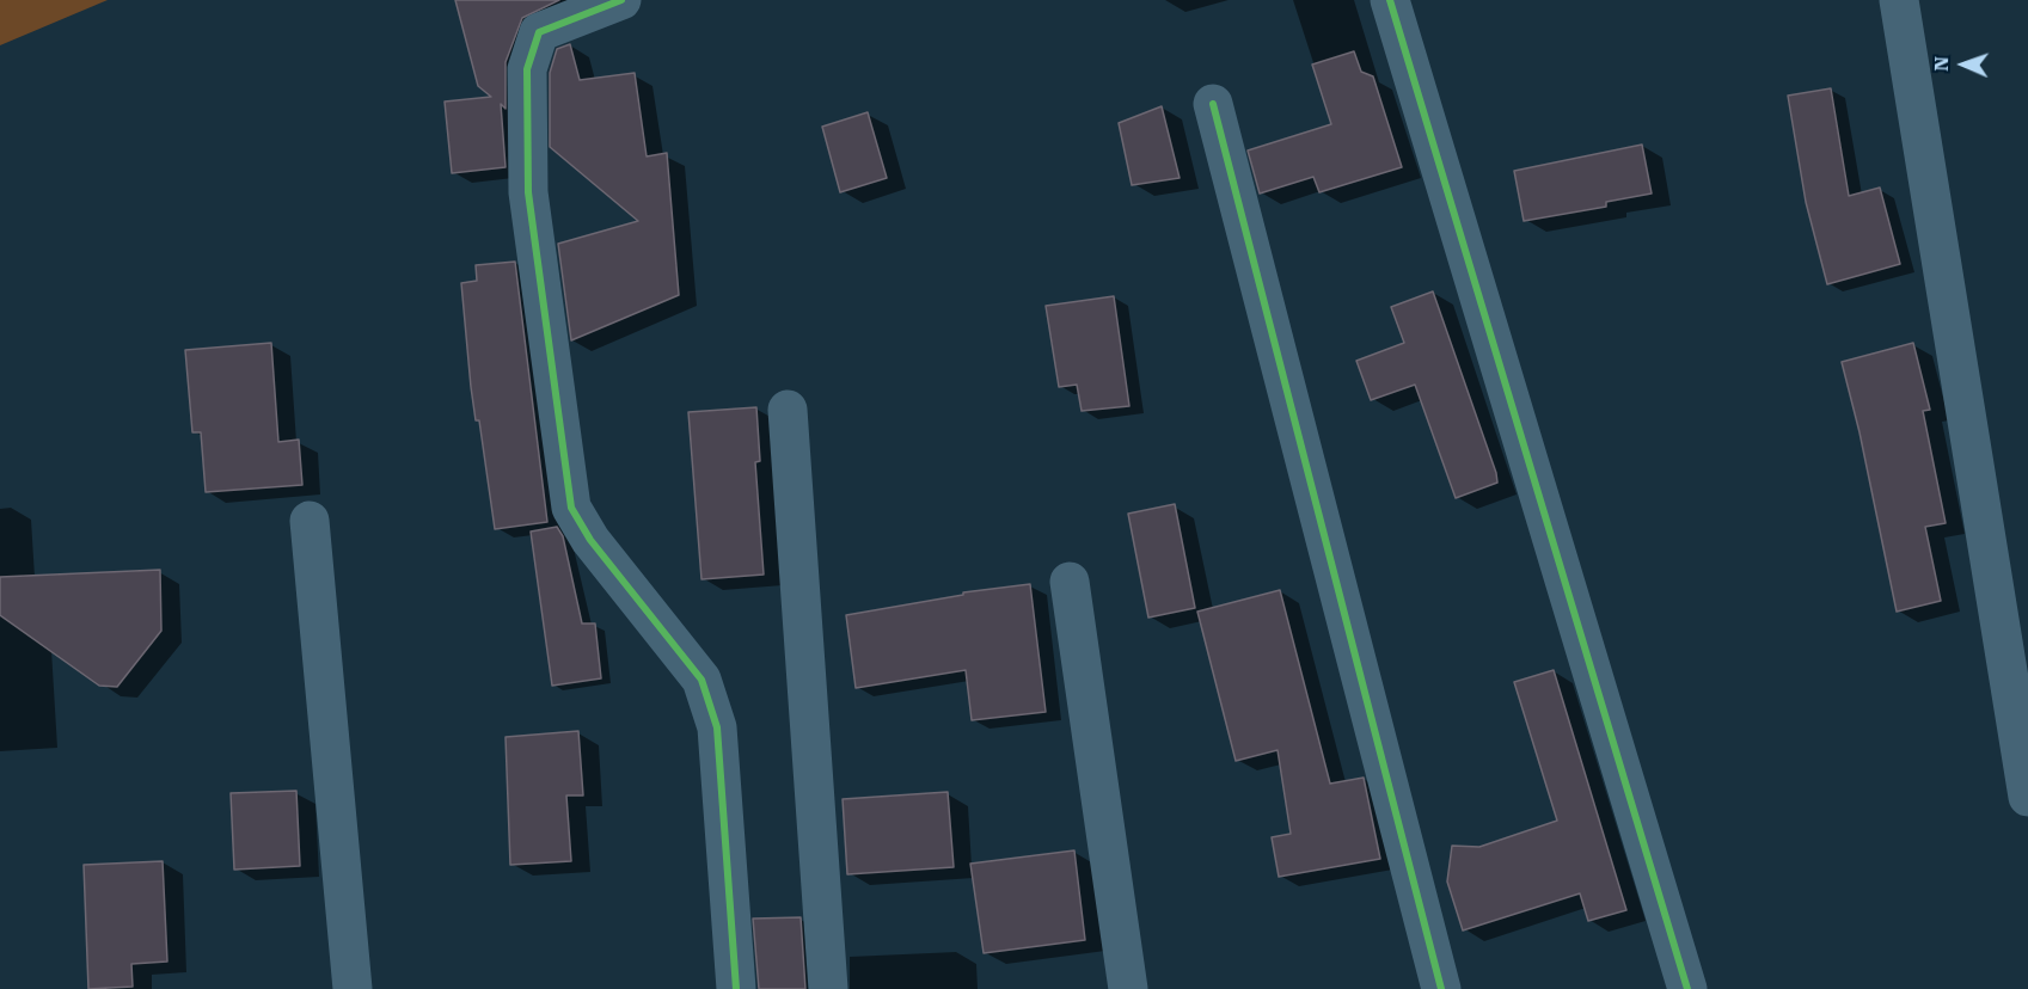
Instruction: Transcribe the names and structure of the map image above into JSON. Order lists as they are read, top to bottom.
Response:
{
  "north": "left"
}
